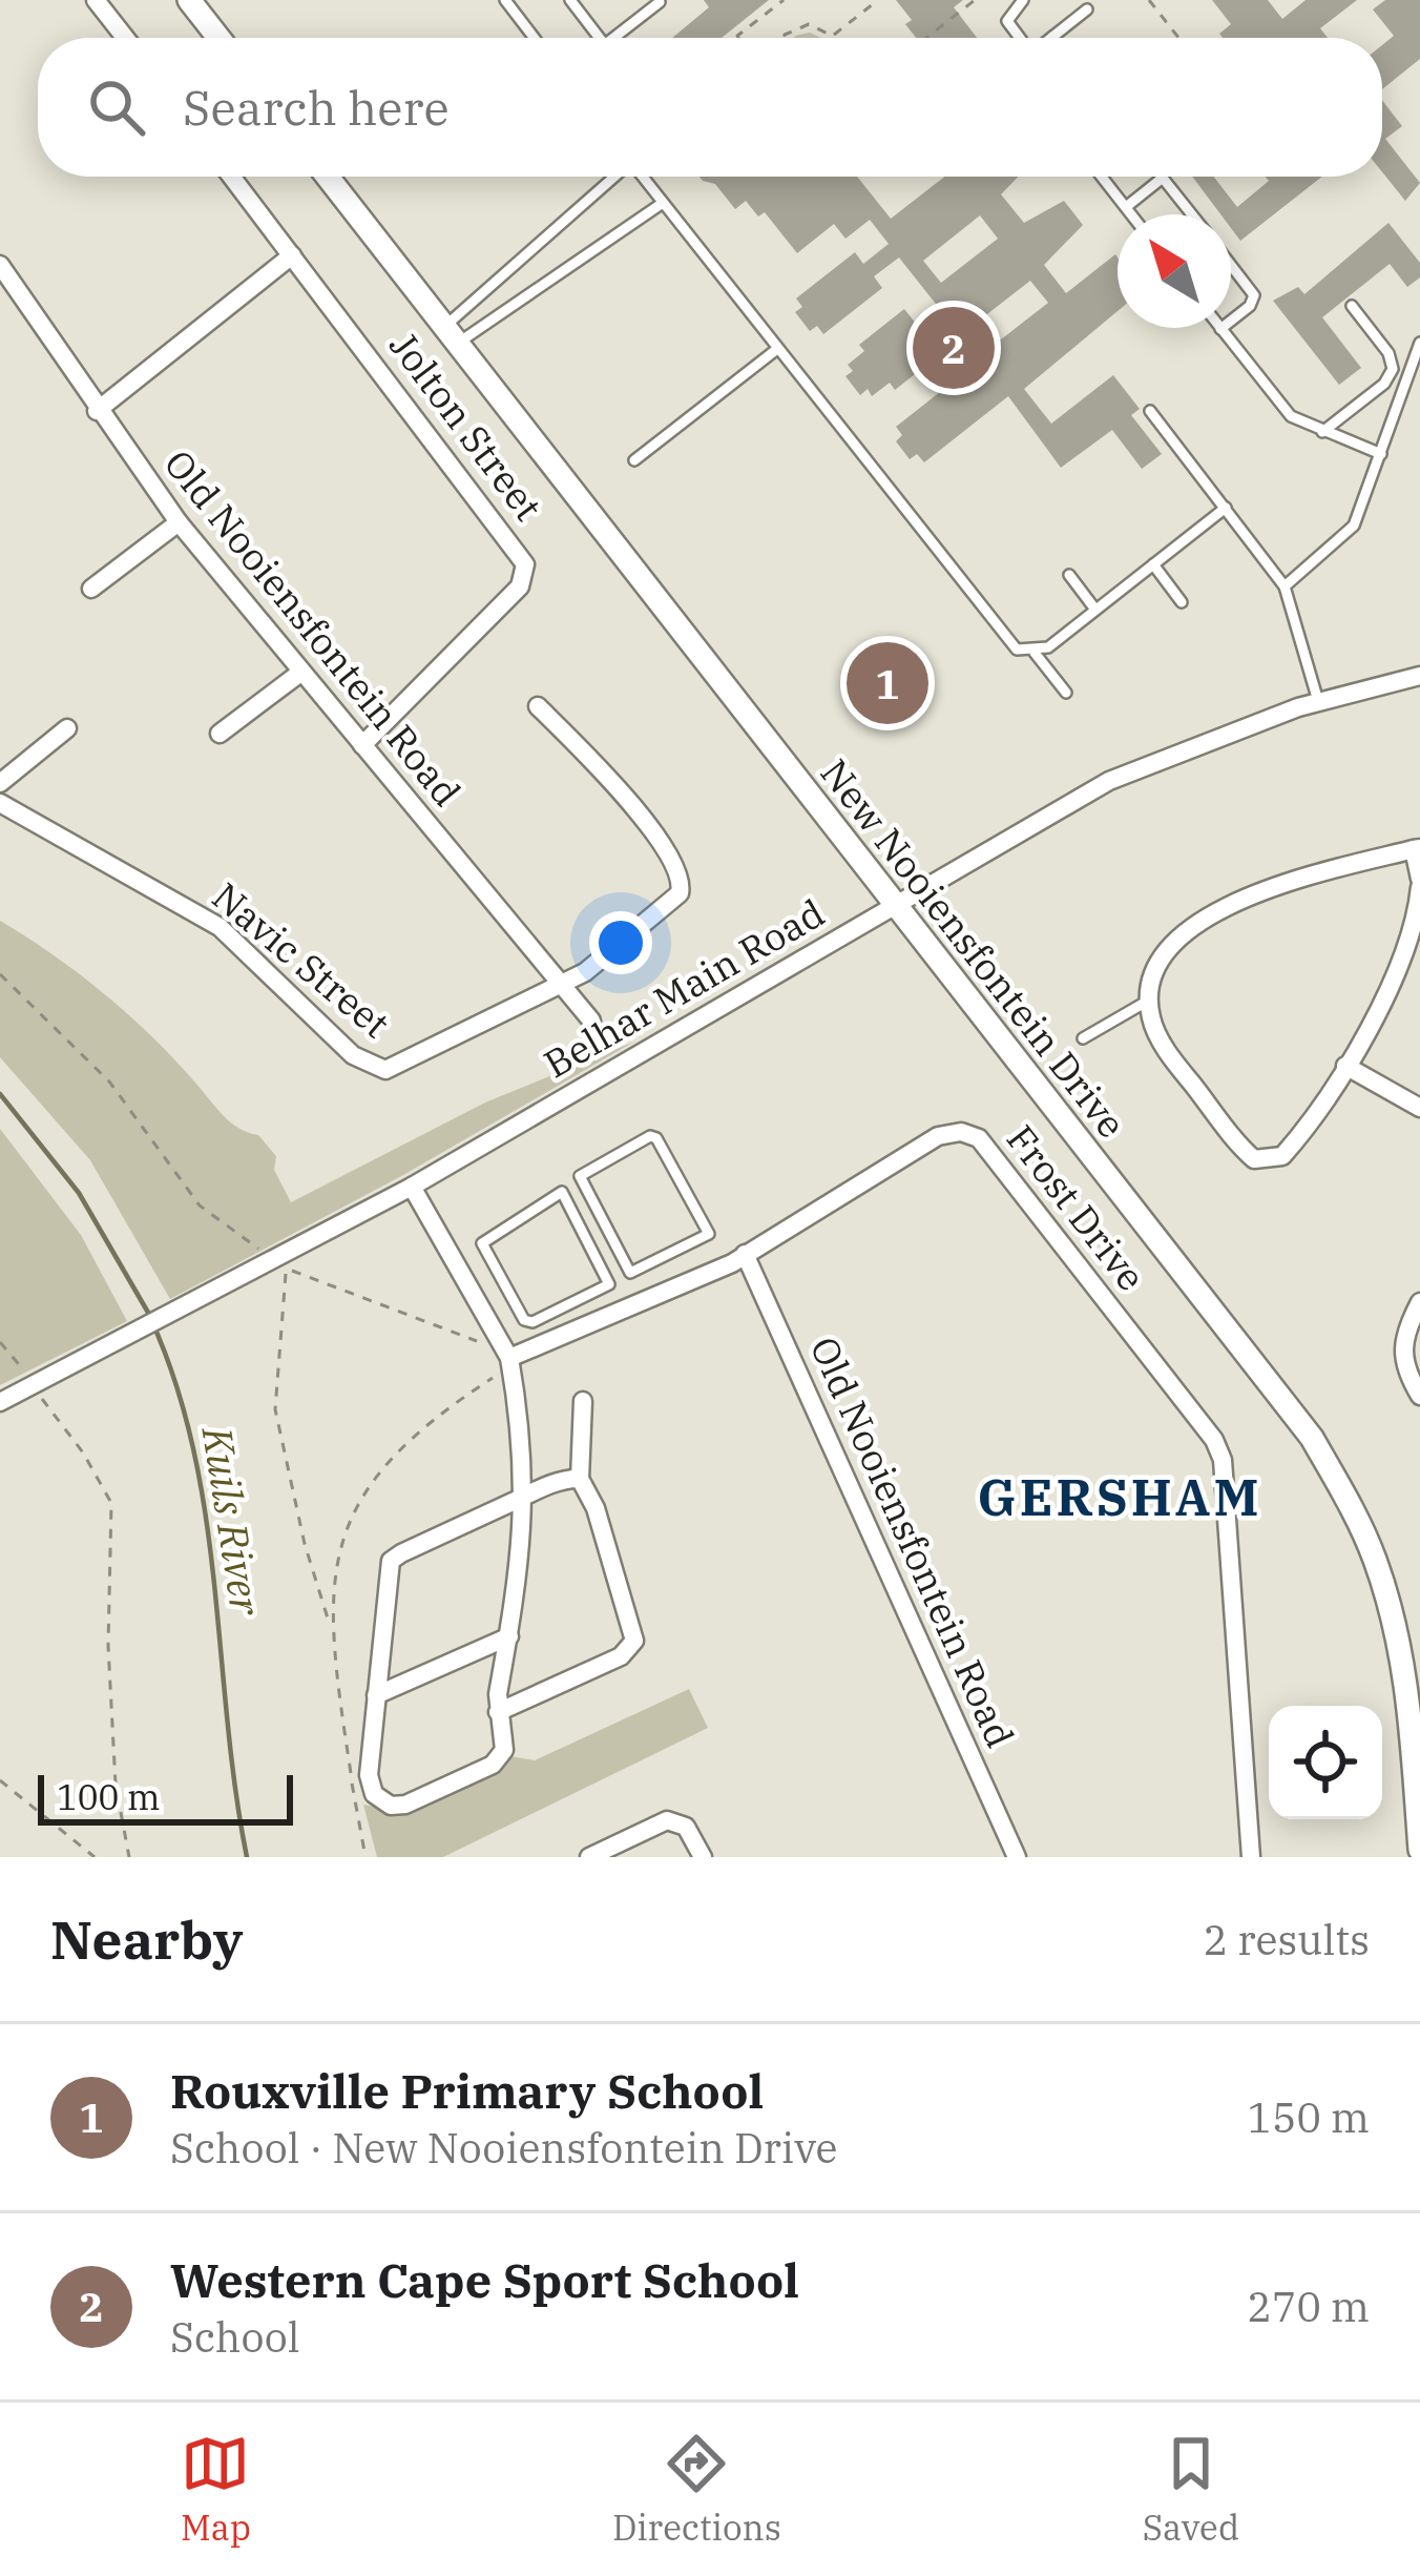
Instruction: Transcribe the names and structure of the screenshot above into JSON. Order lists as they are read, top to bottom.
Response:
{
  "streets": {
    "street": [
      "Jolton Street",
      "Old Nooiensfontein Road",
      "New Nooiensfontein Drive",
      "Navic Street",
      "Belhar Main Road",
      "Frost Drive"
    ]
  },
  "crossings": [
    ["Jolton Street", "Old Nooiensfontein Road"],
    ["Old Nooiensfontein Road", "Navic Street"],
    ["Old Nooiensfontein Road", "Frost Drive"],
    ["New Nooiensfontein Drive", "Belhar Main Road"]
  ],
  "districts": ["GERSHAM"],
  "water": ["Kuils River"],
  "scale_bar": "100 m",
  "north": "top left",
  "page": {
    "search": "Search here",
    "pins": ["2", "1"],
    "scale": "100 m",
    "heading": ["Nearby", "2 results"],
    "list": [
      {
        "mark": "1",
        "name": "Rouxville Primary School",
        "note": "School · New Nooiensfontein Drive",
        "value": "150 m"
      },
      {
        "mark": "2",
        "name": "Western Cape Sport School",
        "note": "School",
        "value": "270 m"
      }
    ],
    "nav": ["Map", "Directions", "Saved"]
  }
}
